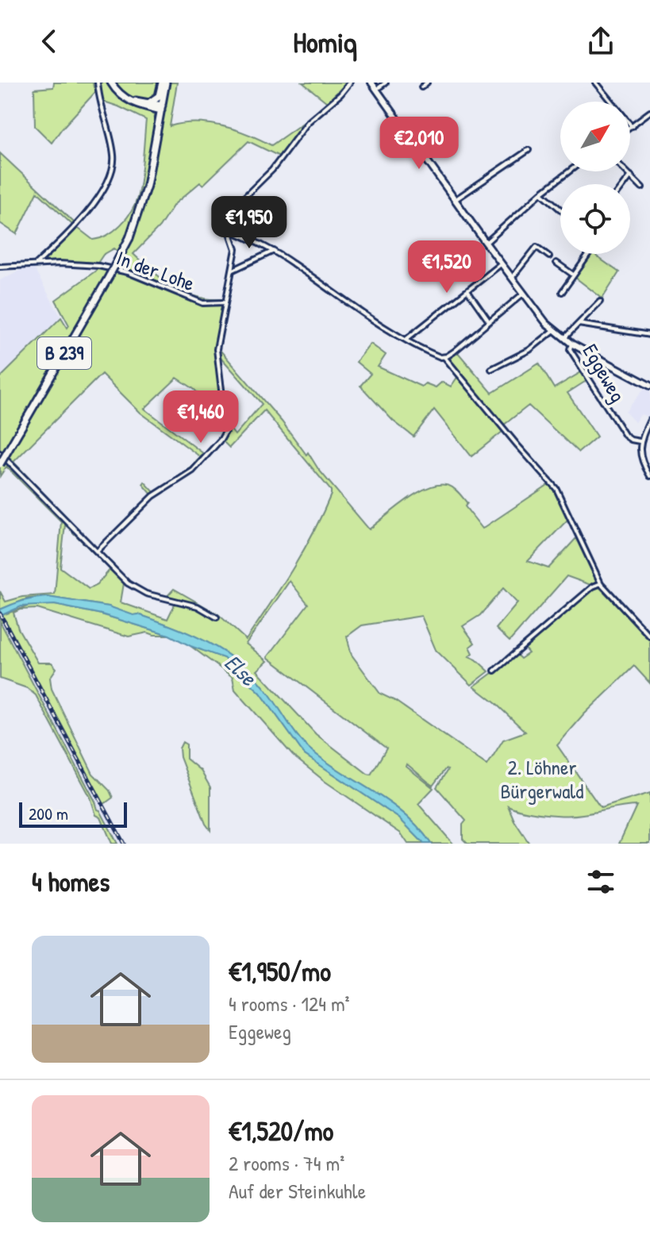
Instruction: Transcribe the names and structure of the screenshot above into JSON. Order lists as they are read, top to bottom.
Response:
{
  "streets": {
    "main road": ["B 239"],
    "street": ["In der Lohe", "Eggeweg"]
  },
  "water": ["Else"],
  "parks": ["2. Löhner Bürgerwald"],
  "scale_bar": "200 m",
  "north": "top right",
  "page": {
    "header": "Homiq",
    "price": [
      "€2,010",
      "€1,950",
      "€1,520",
      "€1,460"
    ],
    "scale": "200 m",
    "heading": "4 homes",
    "list": [
      {
        "name": "€1,950/mo",
        "note": "4 rooms · 124 m² · Eggeweg"
      },
      {
        "name": "€1,520/mo",
        "note": "2 rooms · 74 m² · Auf der Steinkuhle"
      }
    ]
  }
}
